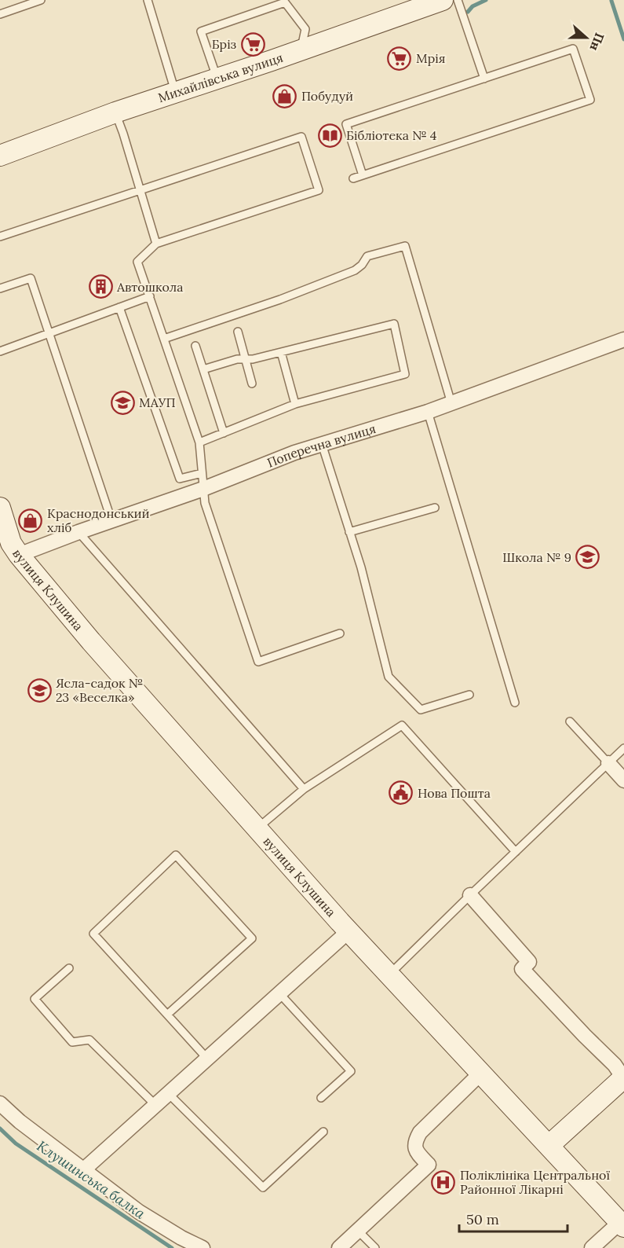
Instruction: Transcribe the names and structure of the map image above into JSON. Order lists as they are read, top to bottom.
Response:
{
  "streets": {
    "street": ["Михайлівська вулиця", "Поперечна вулиця", "вулиця Клушина"]
  },
  "crossings": [
    ["Поперечна вулиця", "вулиця Клушина"]
  ],
  "water": ["Клушинська балка"],
  "places": {
    "supermarket": ["Бріз", "Мрія"],
    "shop": ["Побудуй", "Краснодонський хліб"],
    "library": ["Бібліотека № 4"],
    "building": ["Автошкола"],
    "school or university": ["МАУП", "Школа № 9", "Ясла-садок № 23 «Веселка»"],
    "public building": ["Нова Пошта"],
    "hospital": ["Поліклініка Центральної Районної Лікарні"]
  },
  "scale_bar": "50 m",
  "north": "right"
}
